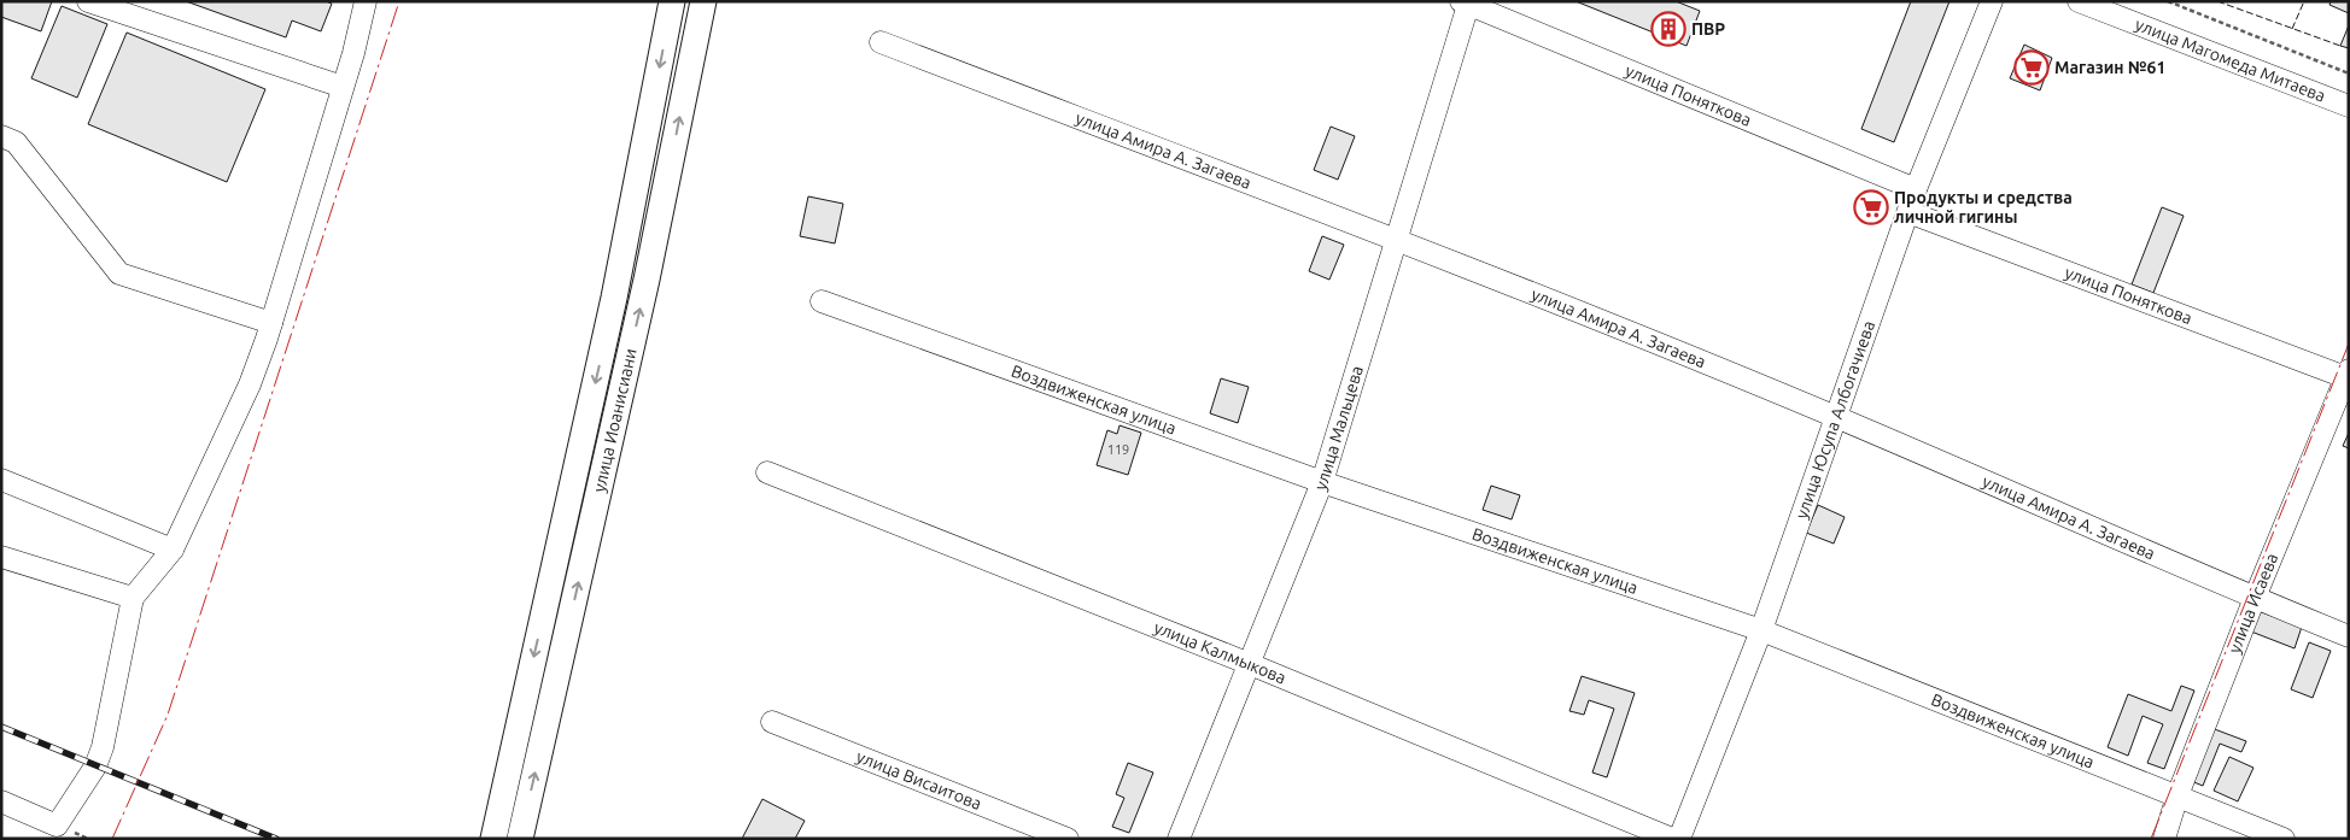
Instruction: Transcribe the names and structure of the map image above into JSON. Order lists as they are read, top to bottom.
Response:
{
  "streets": {
    "main road": ["улица Иоанисиани"],
    "street": [
      "улица Магомеда Митаева",
      "улица Поняткова",
      "улица Амира А. Загаева",
      "Воздвиженская улица",
      "улица Юсупа Албогачиева",
      "улица Мальцева",
      "улица Исаева",
      "улица Калмыкова",
      "улица Висаитова"
    ]
  },
  "crossings": [
    ["улица Поняткова", "улица Юсупа Албогачиева"],
    ["улица Поняткова", "улица Мальцева"],
    ["улица Поняткова", "улица Исаева"],
    ["улица Амира А. Загаева", "улица Юсупа Албогачиева"],
    ["улица Амира А. Загаева", "улица Мальцева"],
    ["улица Амира А. Загаева", "улица Исаева"],
    ["Воздвиженская улица", "улица Юсупа Албогачиева"],
    ["Воздвиженская улица", "улица Мальцева"],
    ["Воздвиженская улица", "улица Исаева"],
    ["улица Мальцева", "улица Калмыкова"]
  ],
  "places": {
    "building": ["ПВР"],
    "supermarket": ["Магазин №61", "Продукты и средства личной гигины"]
  },
  "house_numbers": ["119"]
}
